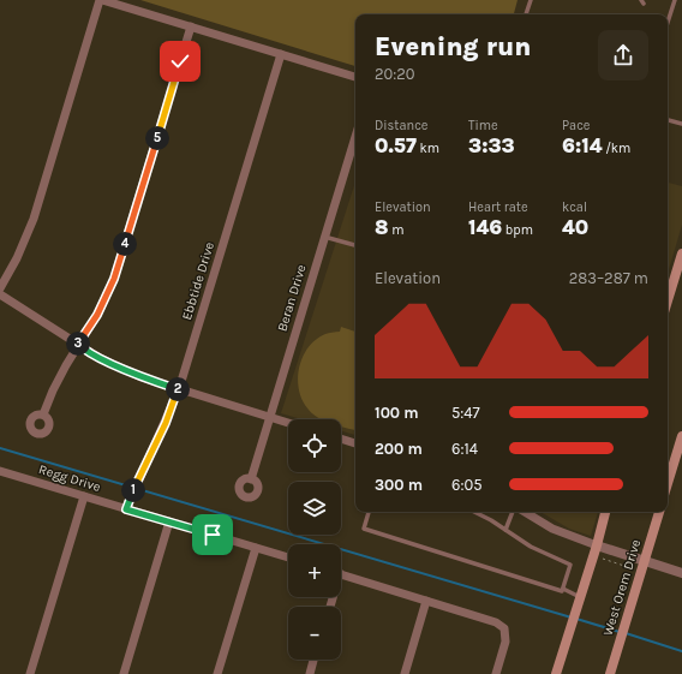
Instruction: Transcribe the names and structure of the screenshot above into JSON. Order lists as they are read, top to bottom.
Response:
{
  "streets": {
    "main road": ["West Orem Drive"],
    "street": ["Ebbtide Drive", "Beran Drive", "Regg Drive"]
  },
  "crossings": [
    ["Ebbtide Drive", "Regg Drive"]
  ],
  "page": {
    "heading": ["Evening run", "20:20"],
    "stats": [
      ["Distance", "0.57 km"],
      ["Time", "3:33"],
      ["Pace", "6:14 /km"],
      ["Elevation", "8 m"],
      ["Heart rate", "146 bpm"],
      ["kcal", "40"]
    ],
    "pins": [
      "5",
      "4",
      "3",
      "2",
      "1"
    ],
    "chart": ["Elevation", "283–287 m"],
    "list": [
      {
        "name": "100 m",
        "note": "5:47"
      },
      {
        "name": "200 m",
        "note": "6:14"
      },
      {
        "name": "300 m",
        "note": "6:05"
      }
    ],
    "map_buttons": ["+", "−"]
  }
}
